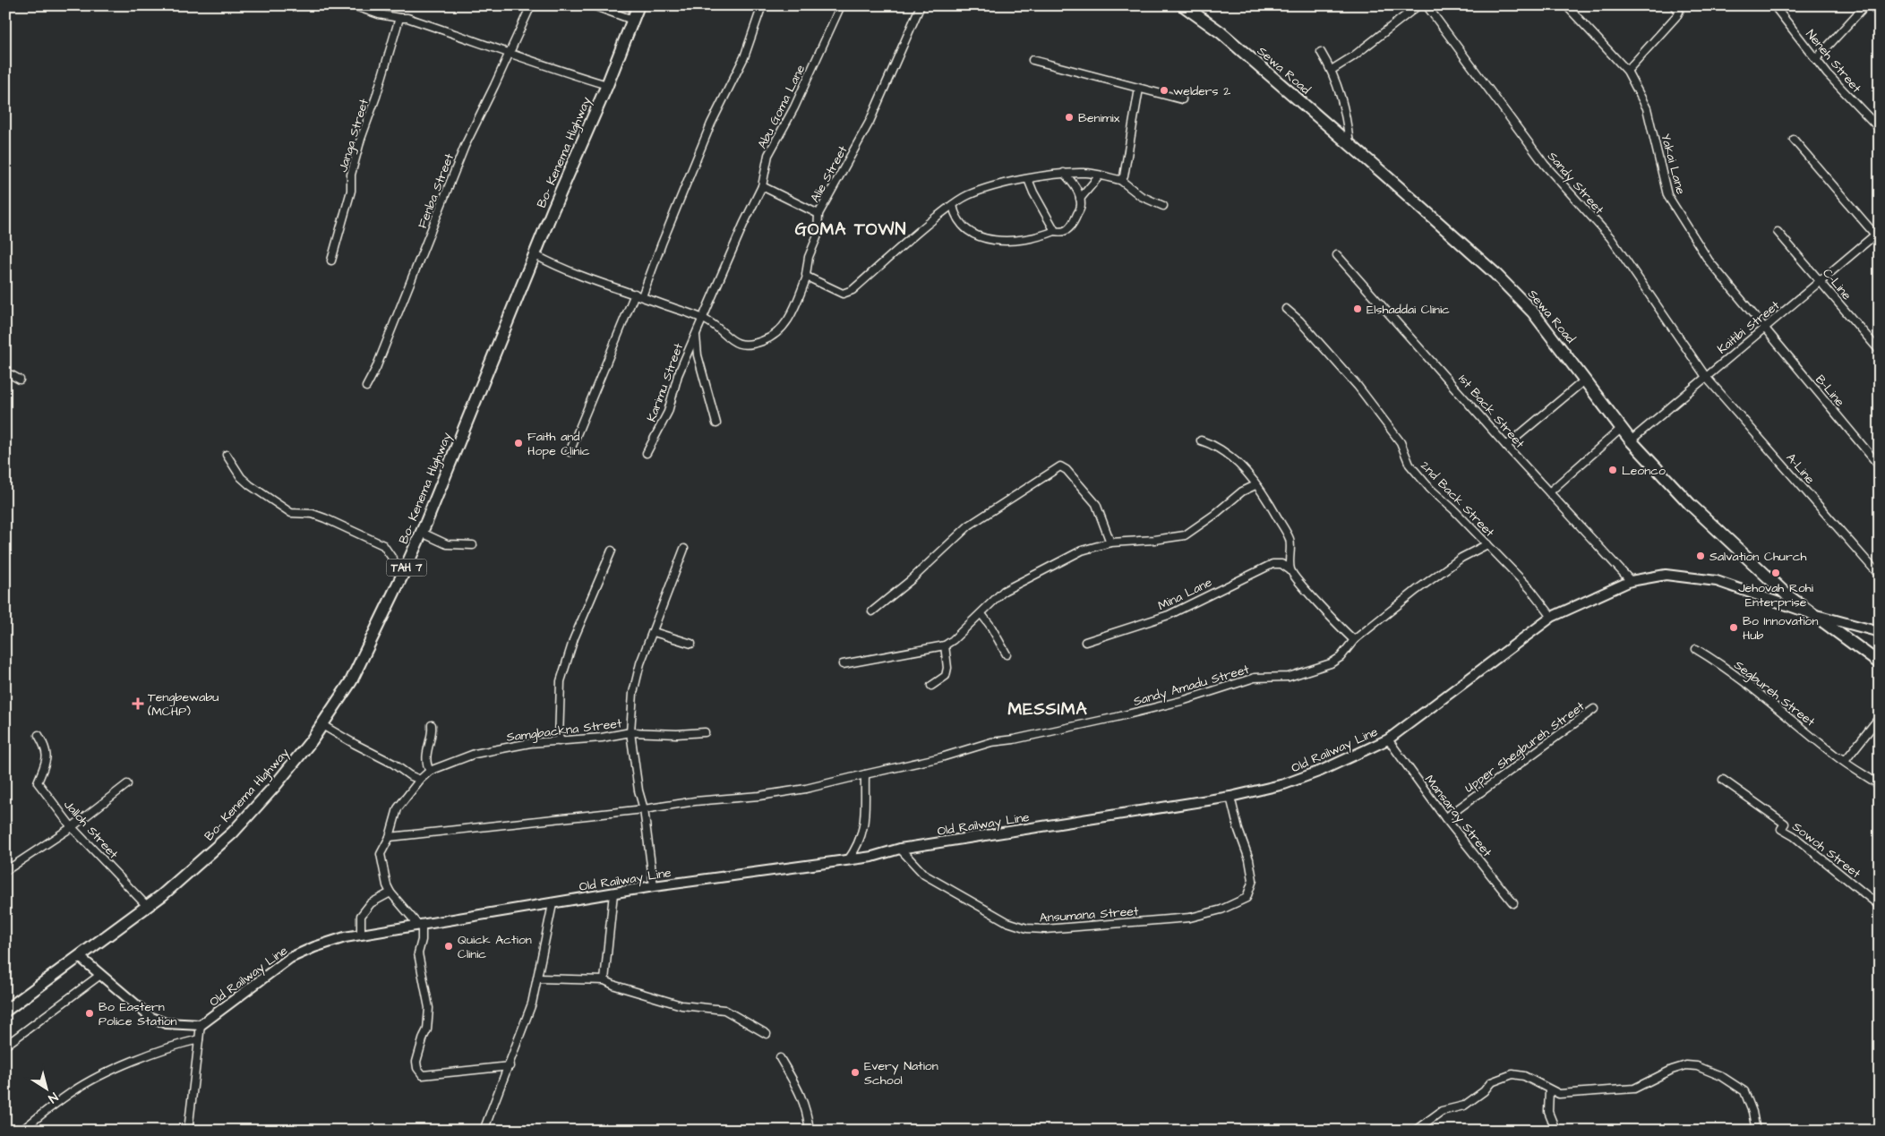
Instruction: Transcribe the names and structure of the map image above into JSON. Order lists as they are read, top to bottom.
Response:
{
  "streets": {
    "main road": ["Sewa Road", "Bo- Kenema Highway", "TAH 7"],
    "street": [
      "Neneh Street",
      "Abu Goma Lane",
      "Janga Street",
      "Yakai Lane",
      "Alie Street",
      "Sandy Street",
      "Fenba Street",
      "C-Line",
      "Kaitibi Street",
      "Karimu Street",
      "B-Line",
      "1st Back Street",
      "A-Line",
      "2nd Back Street",
      "Mina Lane",
      "Sandy Amadu Street",
      "Segbureh Street",
      "Samgbackna Street",
      "Upper Shegbureh Street",
      "Old Railway Line",
      "Mansaray Street",
      "Jalloh Street",
      "Sowoh Street",
      "Ansumana Street"
    ]
  },
  "crossings": [
    ["Sewa Road", "Kaitibi Street"],
    ["Sewa Road", "Old Railway Line"],
    ["Abu Goma Lane", "Alie Street"],
    ["Abu Goma Lane", "Karimu Street"],
    ["Bo- Kenema Highway", "Alie Street"],
    ["Bo- Kenema Highway", "Jalloh Street"],
    ["Yakai Lane", "Kaitibi Street"],
    ["Yakai Lane", "B-Line"],
    ["Alie Street", "Karimu Street"],
    ["Sandy Street", "Kaitibi Street"],
    ["Sandy Street", "A-Line"],
    ["C-Line", "Kaitibi Street"],
    ["Kaitibi Street", "B-Line"],
    ["Kaitibi Street", "A-Line"],
    ["1st Back Street", "Old Railway Line"],
    ["2nd Back Street", "Sandy Amadu Street"],
    ["2nd Back Street", "Old Railway Line"],
    ["Upper Shegbureh Street", "Mansaray Street"],
    ["Old Railway Line", "Mansaray Street"],
    ["Old Railway Line", "Ansumana Street"]
  ],
  "districts": ["GOMA TOWN", "MESSIMA"],
  "places": {
    "other": [
      "welders 2",
      "Benimix",
      "Elshaddai Clinic",
      "Faith and Hope Clinic",
      "Leonco",
      "Salvation Church",
      "Jehovah Rohi Enterprise",
      "Bo Innovation Hub",
      "Quick Action Clinic",
      "Bo Eastern Police Station",
      "Every Nation School"
    ],
    "health": ["Tengbewabu (MCHP)"]
  },
  "north": "bottom right"
}
